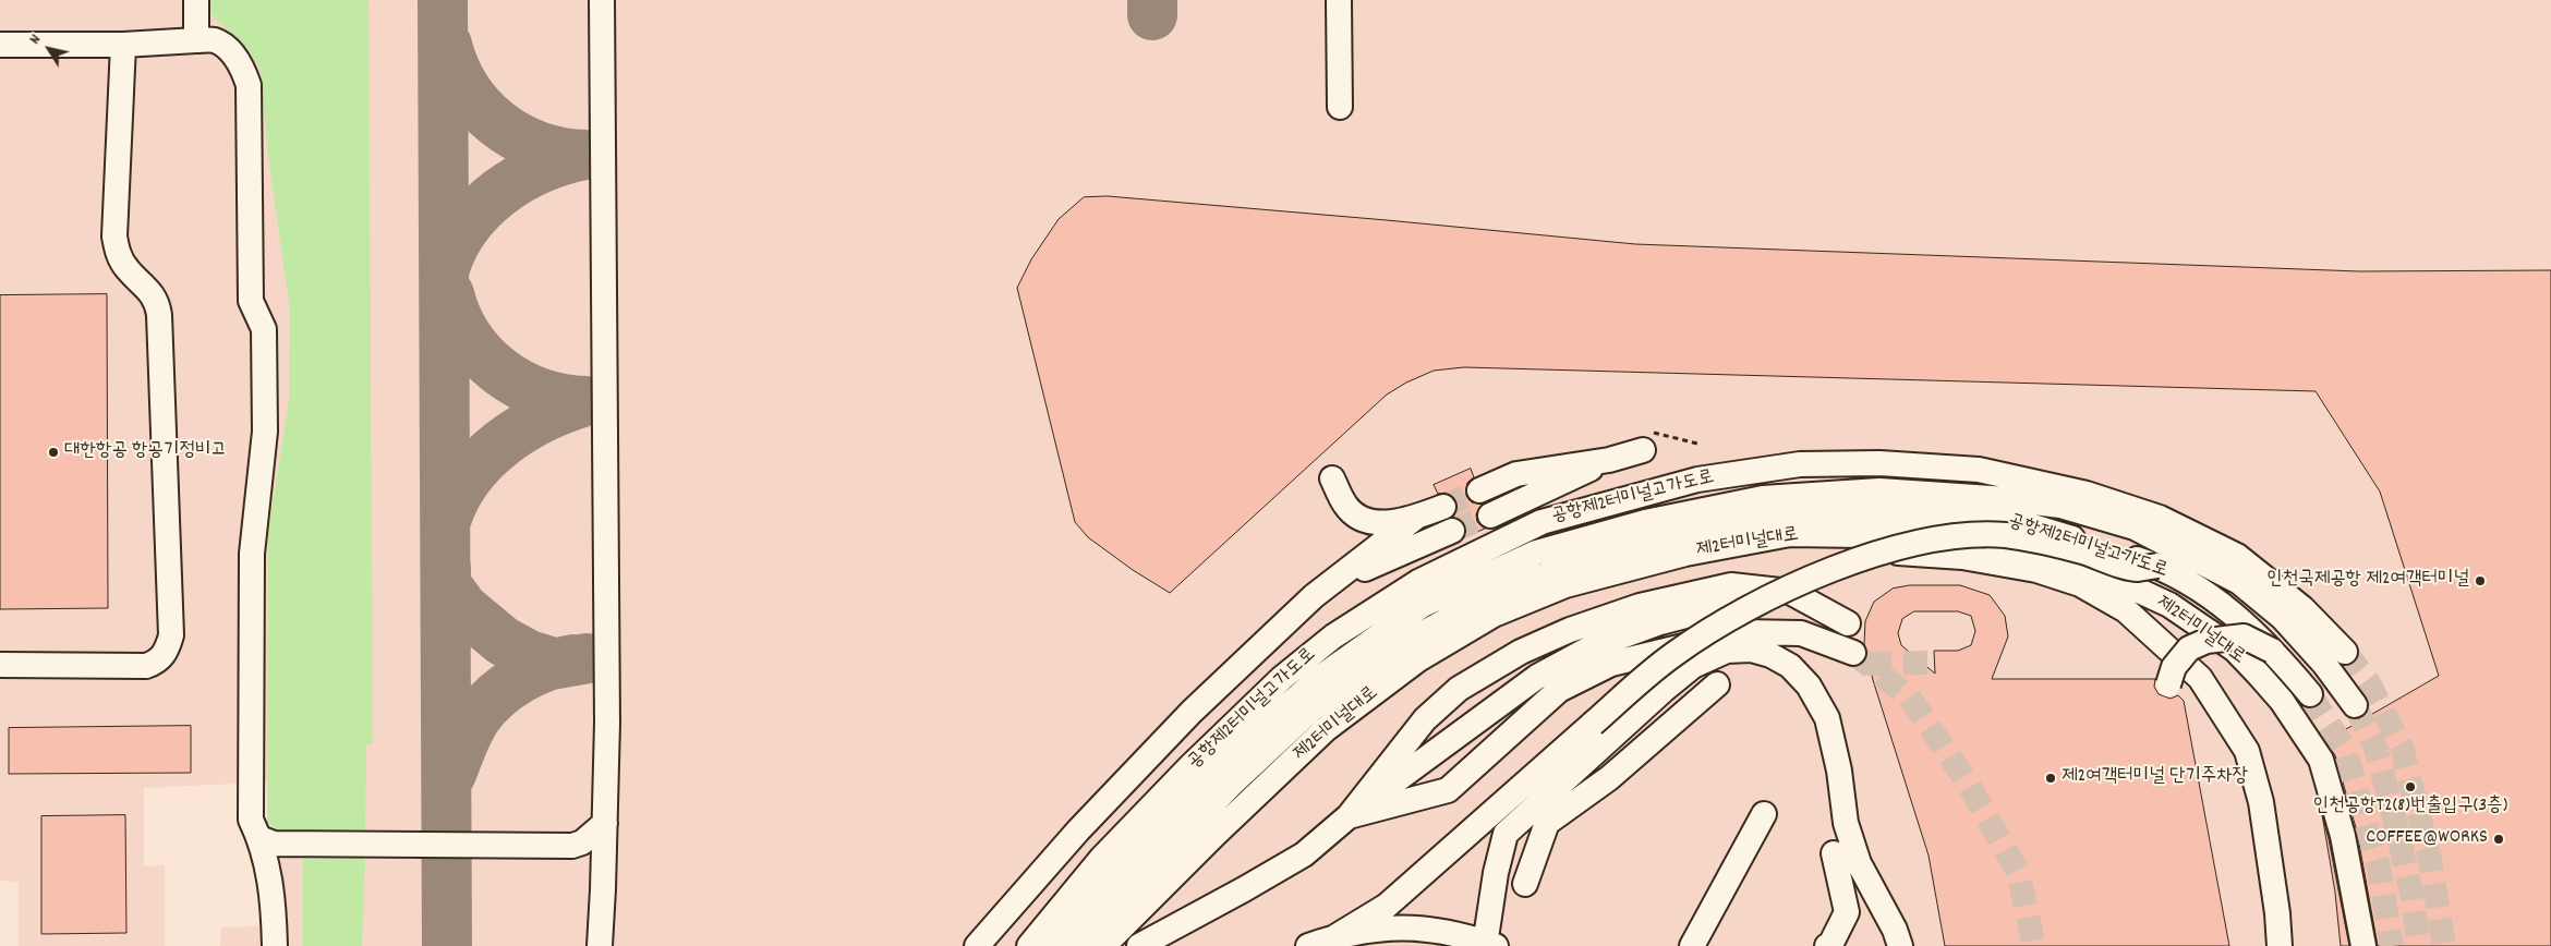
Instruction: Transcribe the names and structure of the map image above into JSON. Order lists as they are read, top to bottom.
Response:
{
  "streets": {
    "street": ["공항제2터미널고가도로", "제2터미널대로"]
  },
  "places": [
    "대한항공 항공기정비고",
    "인천국제공항 제2여객터미널",
    "제2여객터미널 단기주차장",
    "인천공항T2(8)번출입구(3층)",
    "COFFEE@WORKS"
  ],
  "north": "top left"
}
